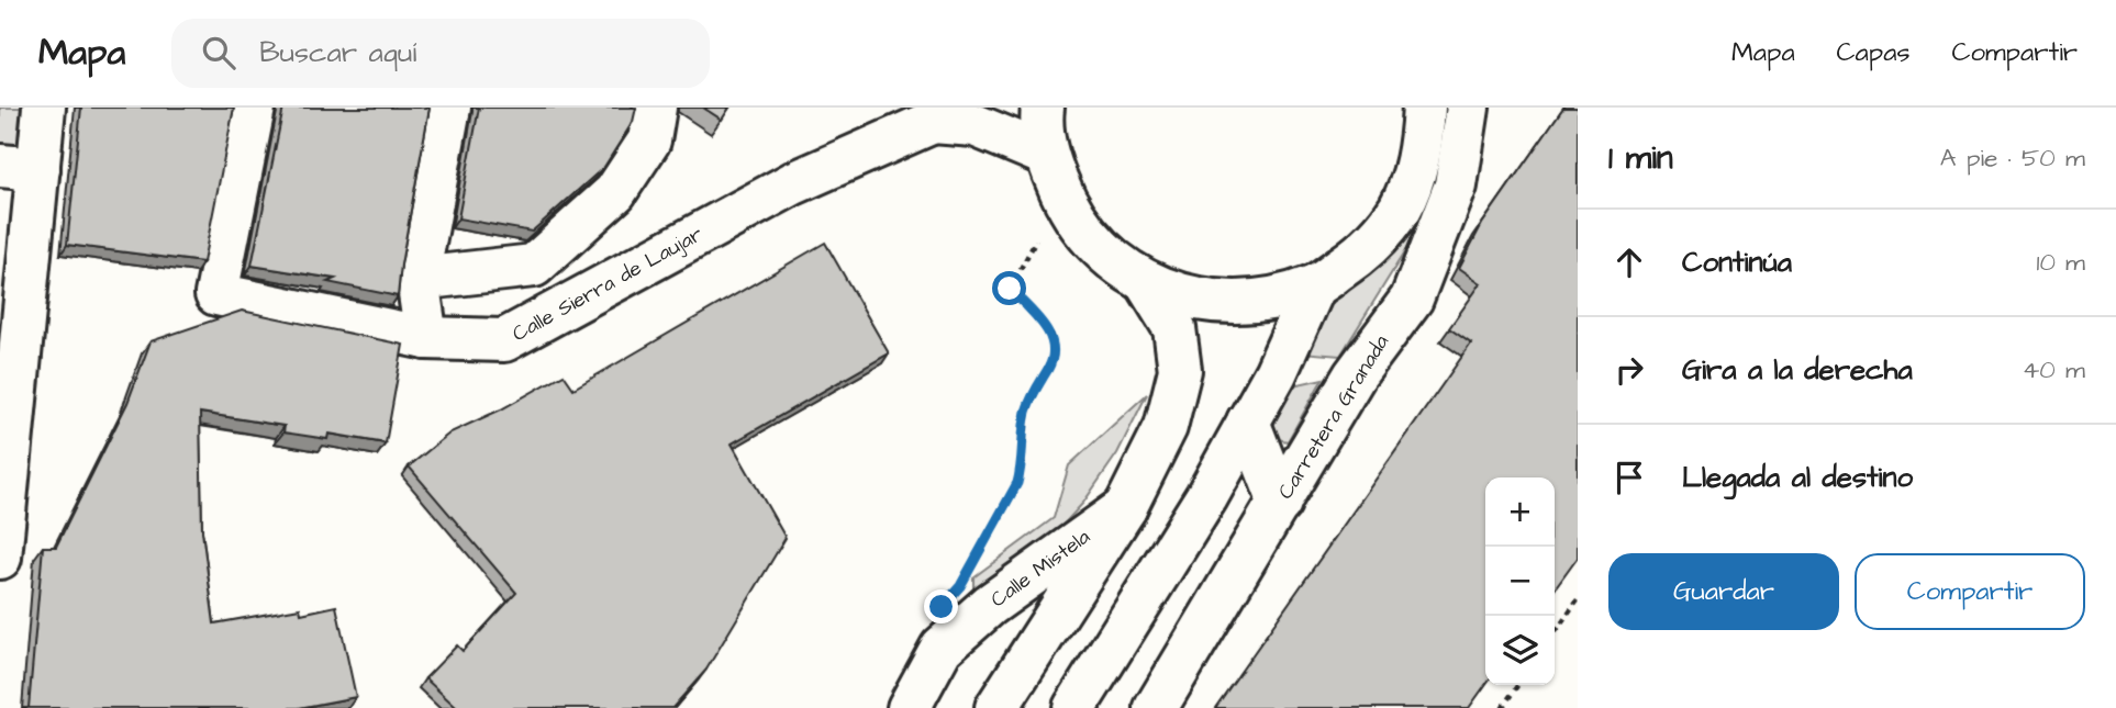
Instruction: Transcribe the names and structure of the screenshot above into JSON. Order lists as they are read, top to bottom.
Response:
{
  "streets": {
    "street": ["Calle Sierra de Laujar", "Carretera Granada", "Calle Mistela"]
  },
  "page": {
    "header": "Mapa",
    "search": "Buscar aquí",
    "nav": ["Mapa", "Capas", "Compartir"],
    "heading": ["1 min", "A pie · 50 m"],
    "list": [
      ["Continúa", "10 m"],
      ["Gira a la derecha", "40 m"],
      "Llegada al destino"
    ],
    "map_buttons": ["+", "−"],
    "buttons": ["Guardar", "Compartir"]
  }
}
